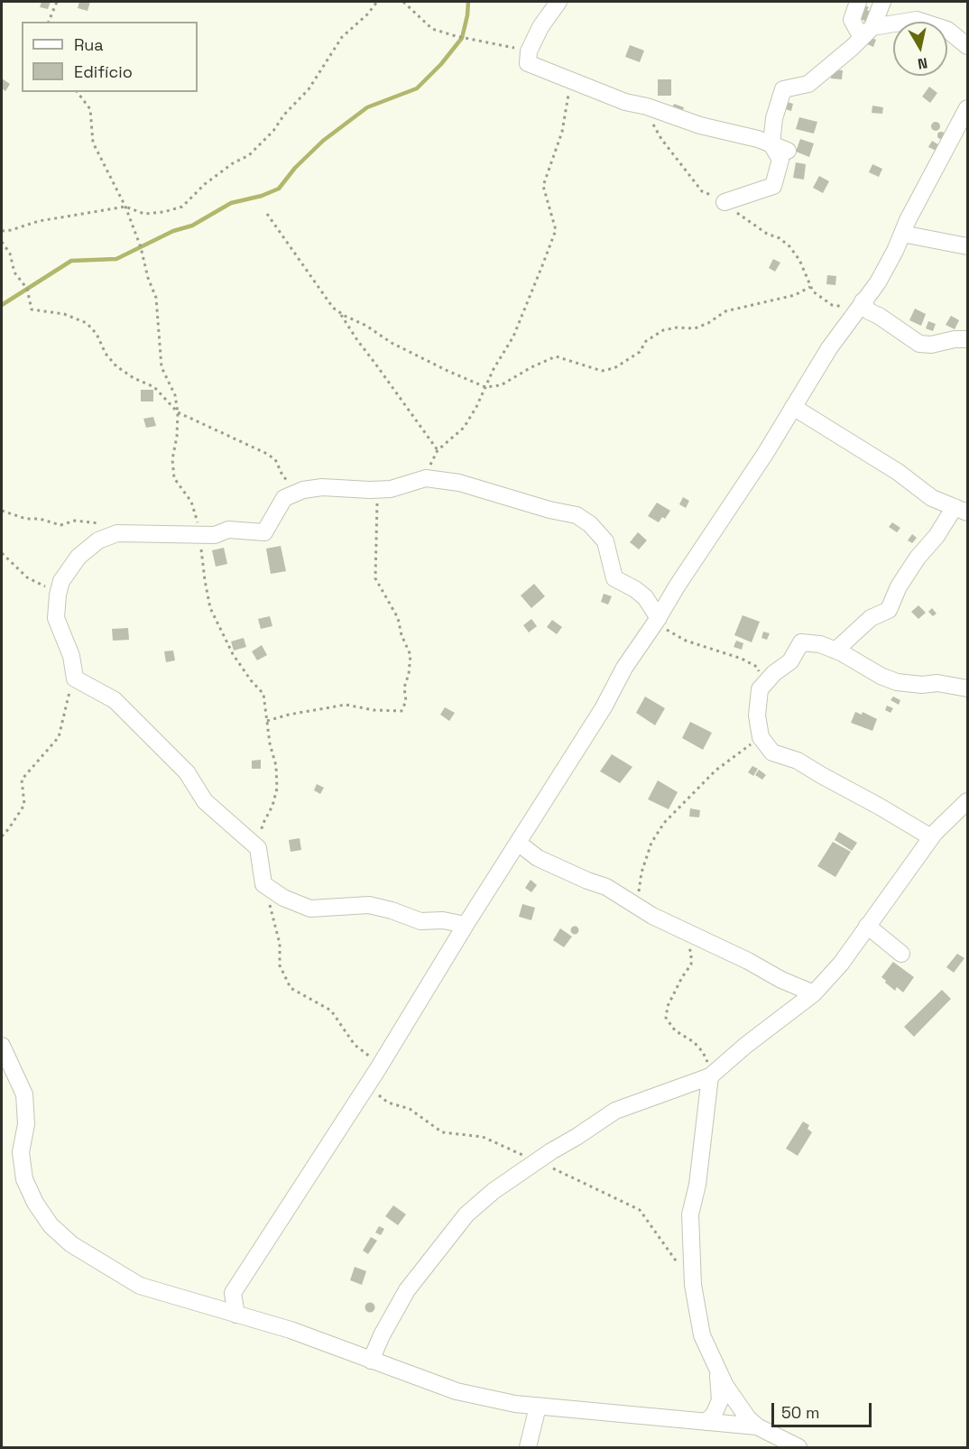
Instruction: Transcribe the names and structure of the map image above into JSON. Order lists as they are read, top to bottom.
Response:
{
  "legend": ["Rua", "Edifício"],
  "scale_bar": "50 m",
  "north": "bottom"
}
